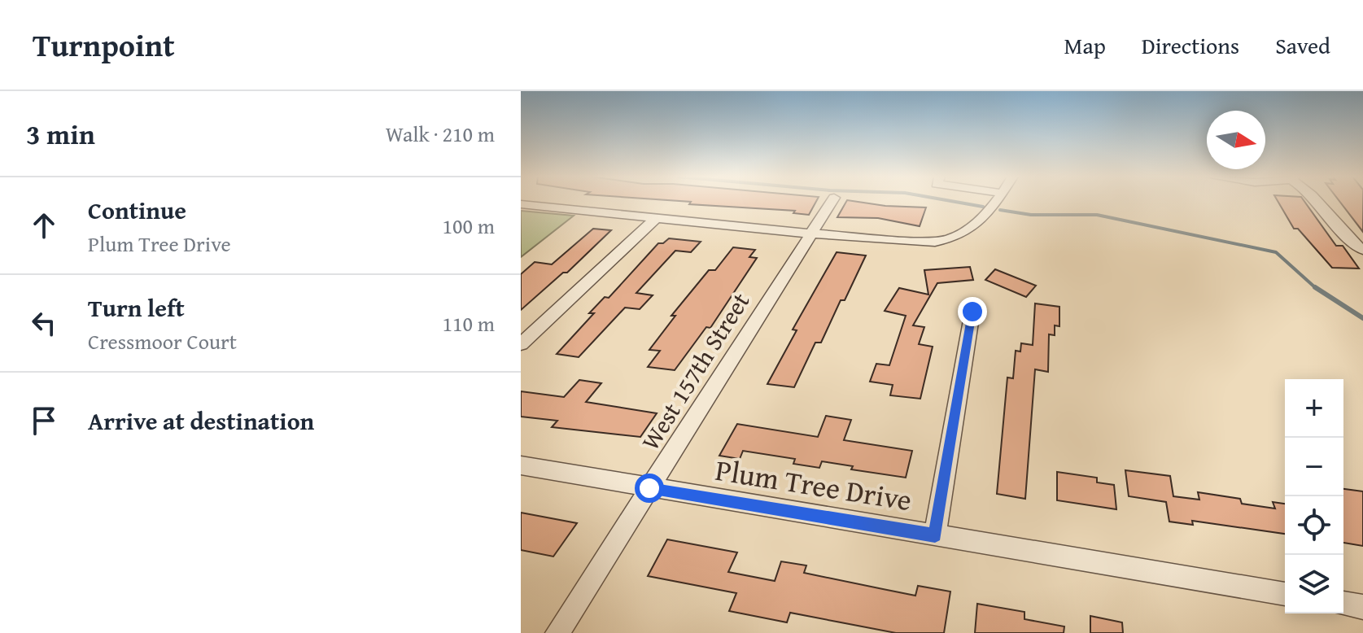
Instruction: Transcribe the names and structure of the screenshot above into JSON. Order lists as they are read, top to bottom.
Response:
{
  "streets": {
    "street": ["West 157th Street", "Plum Tree Drive"]
  },
  "crossings": [
    ["West 157th Street", "Plum Tree Drive"]
  ],
  "north": "right",
  "page": {
    "header": "Turnpoint",
    "nav": ["Map", "Directions", "Saved"],
    "heading": ["3 min", "Walk · 210 m"],
    "list": [
      ["Continue", "Plum Tree Drive", "100 m"],
      ["Turn left", "Cressmoor Court", "110 m"],
      "Arrive at destination"
    ],
    "map_buttons": ["+", "−"]
  }
}
